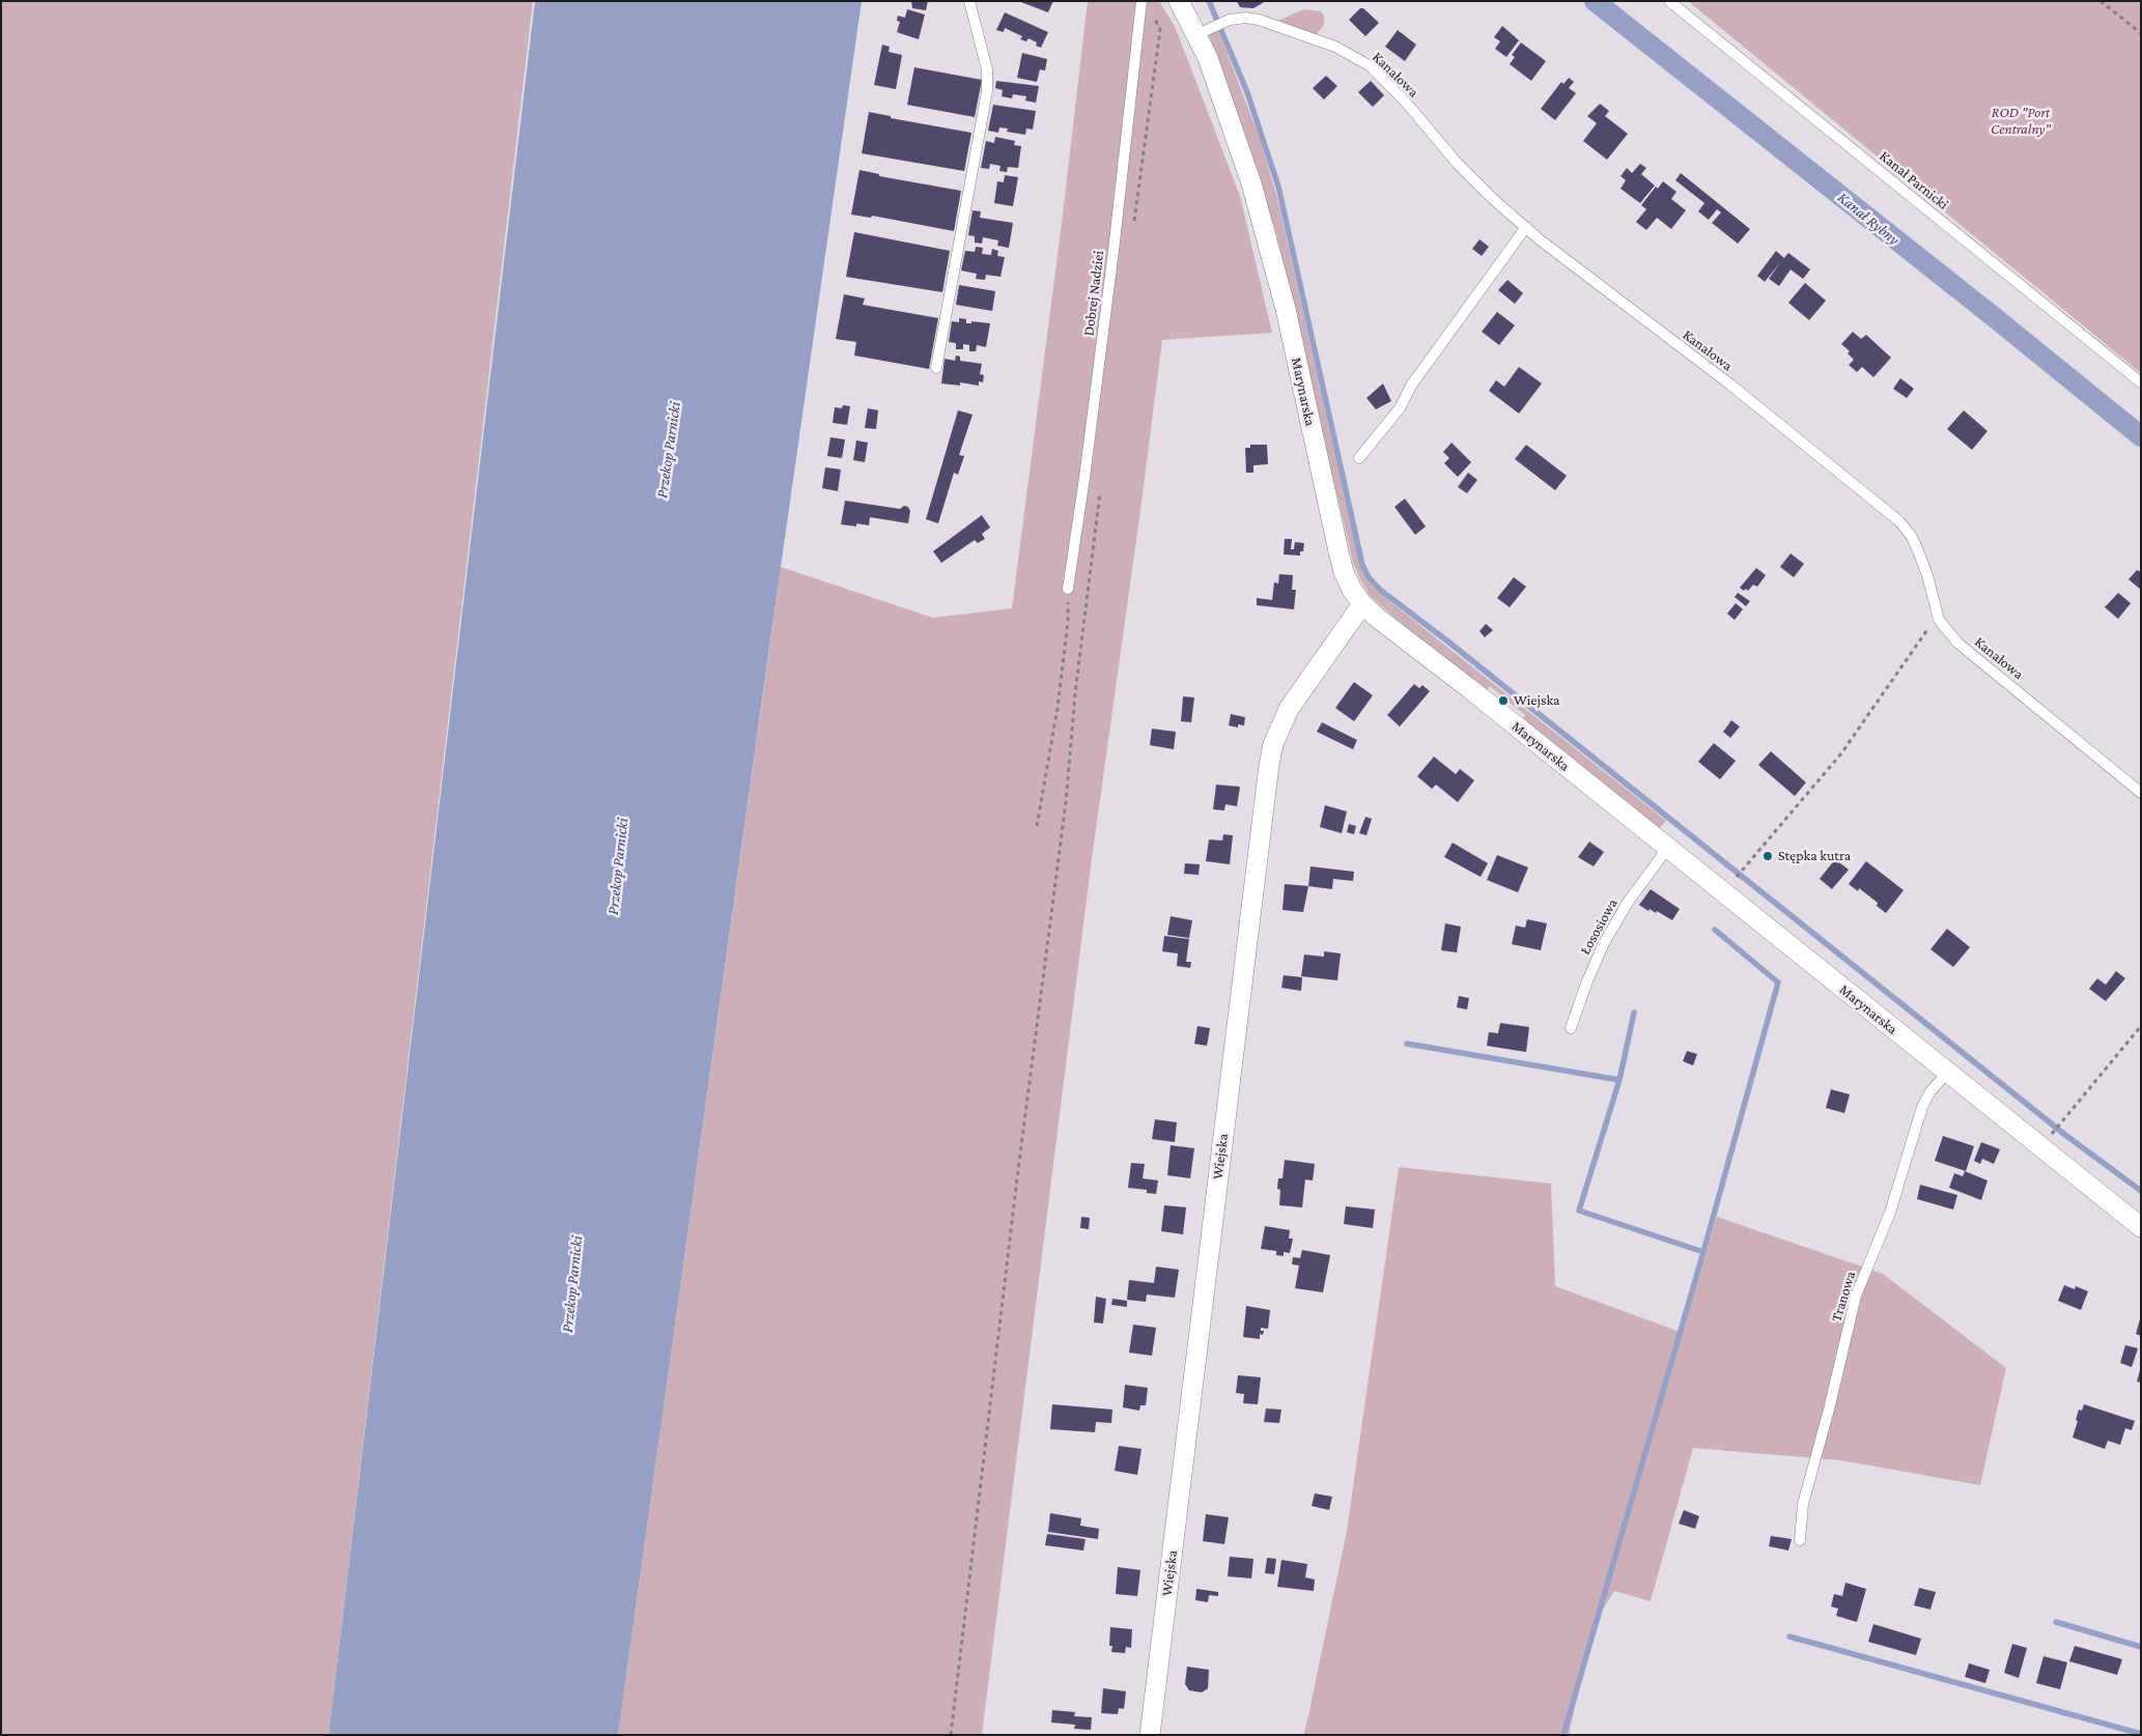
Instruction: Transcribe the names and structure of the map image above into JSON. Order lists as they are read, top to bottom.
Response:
{
  "streets": {
    "street": ["Marynarska", "Wiejska"],
    "lane": [
      "Kanałowa",
      "Kanał Parnicki",
      "Dobrej Nadziei",
      "Łososiowa",
      "Tranowa"
    ]
  },
  "crossings": [
    ["Kanałowa", "Marynarska"],
    ["Marynarska", "Łososiowa"],
    ["Marynarska", "Wiejska"],
    ["Marynarska", "Tranowa"]
  ],
  "water": ["Kanał Rybny", "Przekop Parnicki"],
  "parks": ["ROD \"Port Centralny\""],
  "places": ["Wiejska", "Stępka kutra"]
}
